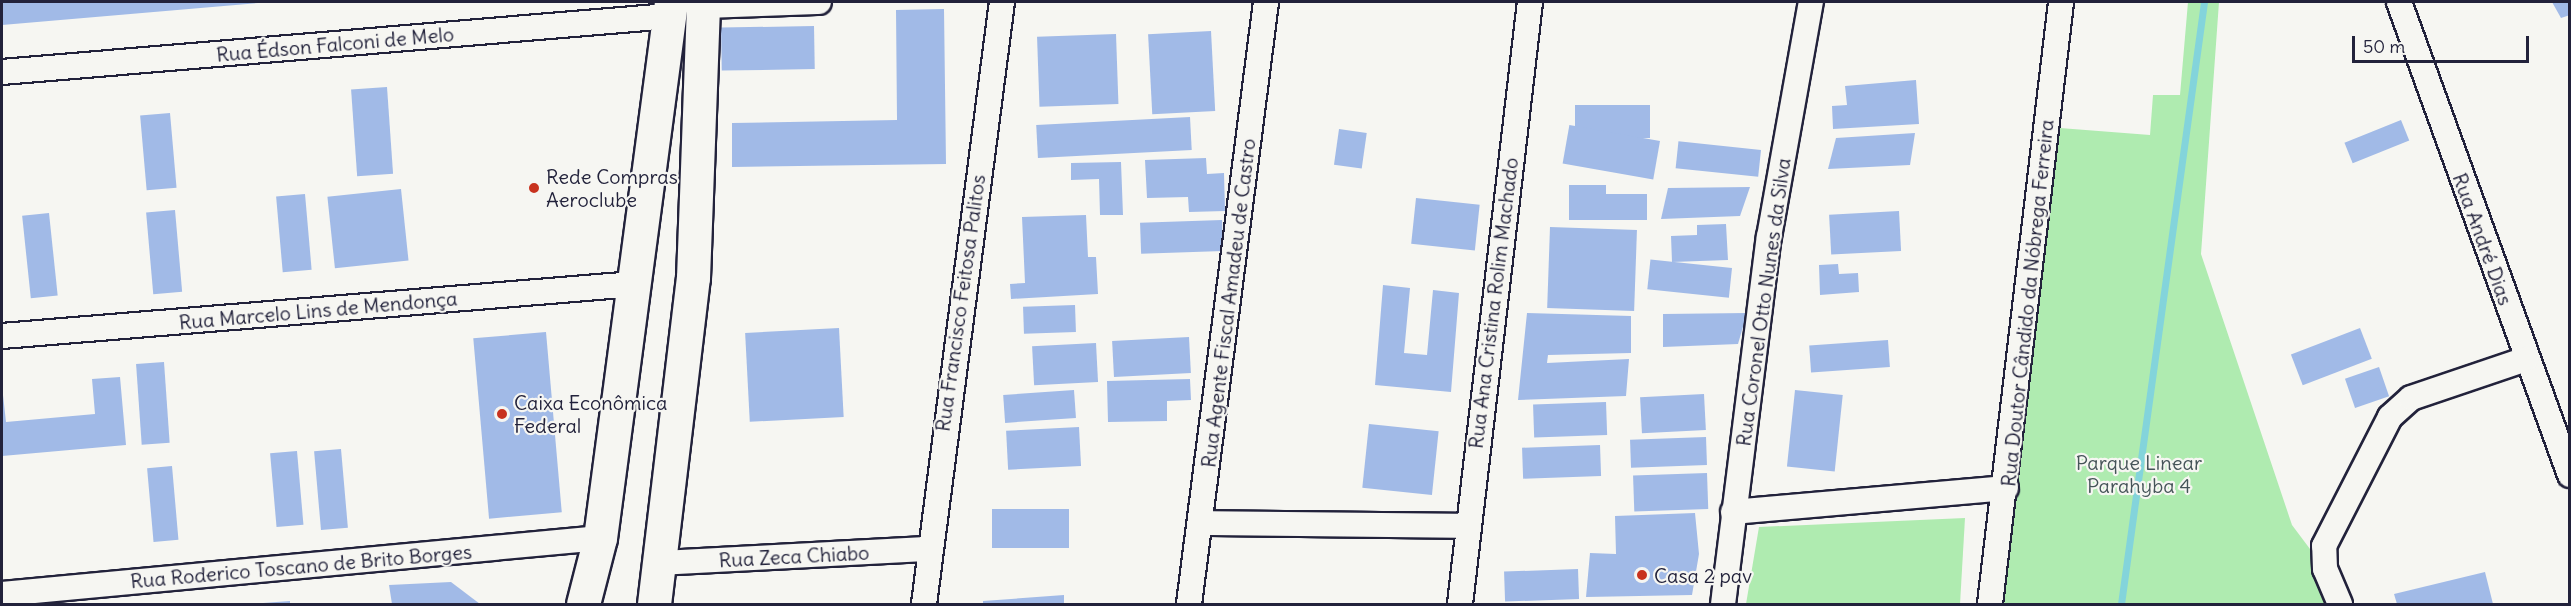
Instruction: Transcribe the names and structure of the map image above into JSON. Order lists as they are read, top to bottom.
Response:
{
  "streets": {
    "street": [
      "Rua Édson Falconi de Melo",
      "Rua André Dias",
      "Rua Coronel Otto Nunes da Silva",
      "Rua Francisco Feitosa Palitos",
      "Rua Agente Fiscal Amadeu de Castro",
      "Rua Ana Cristina Rolim Machado",
      "Rua Doutor Cândido da Nóbrega Ferreira",
      "Rua Marcelo Lins de Mendonça",
      "Rua Zeca Chiabo",
      "Rua Roderico Toscano de Brito Borges"
    ]
  },
  "crossings": [
    ["Rua Francisco Feitosa Palitos", "Rua Zeca Chiabo"]
  ],
  "parks": ["Parque Linear Parahyba 4"],
  "places": ["Rede Compras Aeroclube", "Caixa Econômica Federal", "Casa 2 pav"],
  "scale_bar": "50 m"
}
